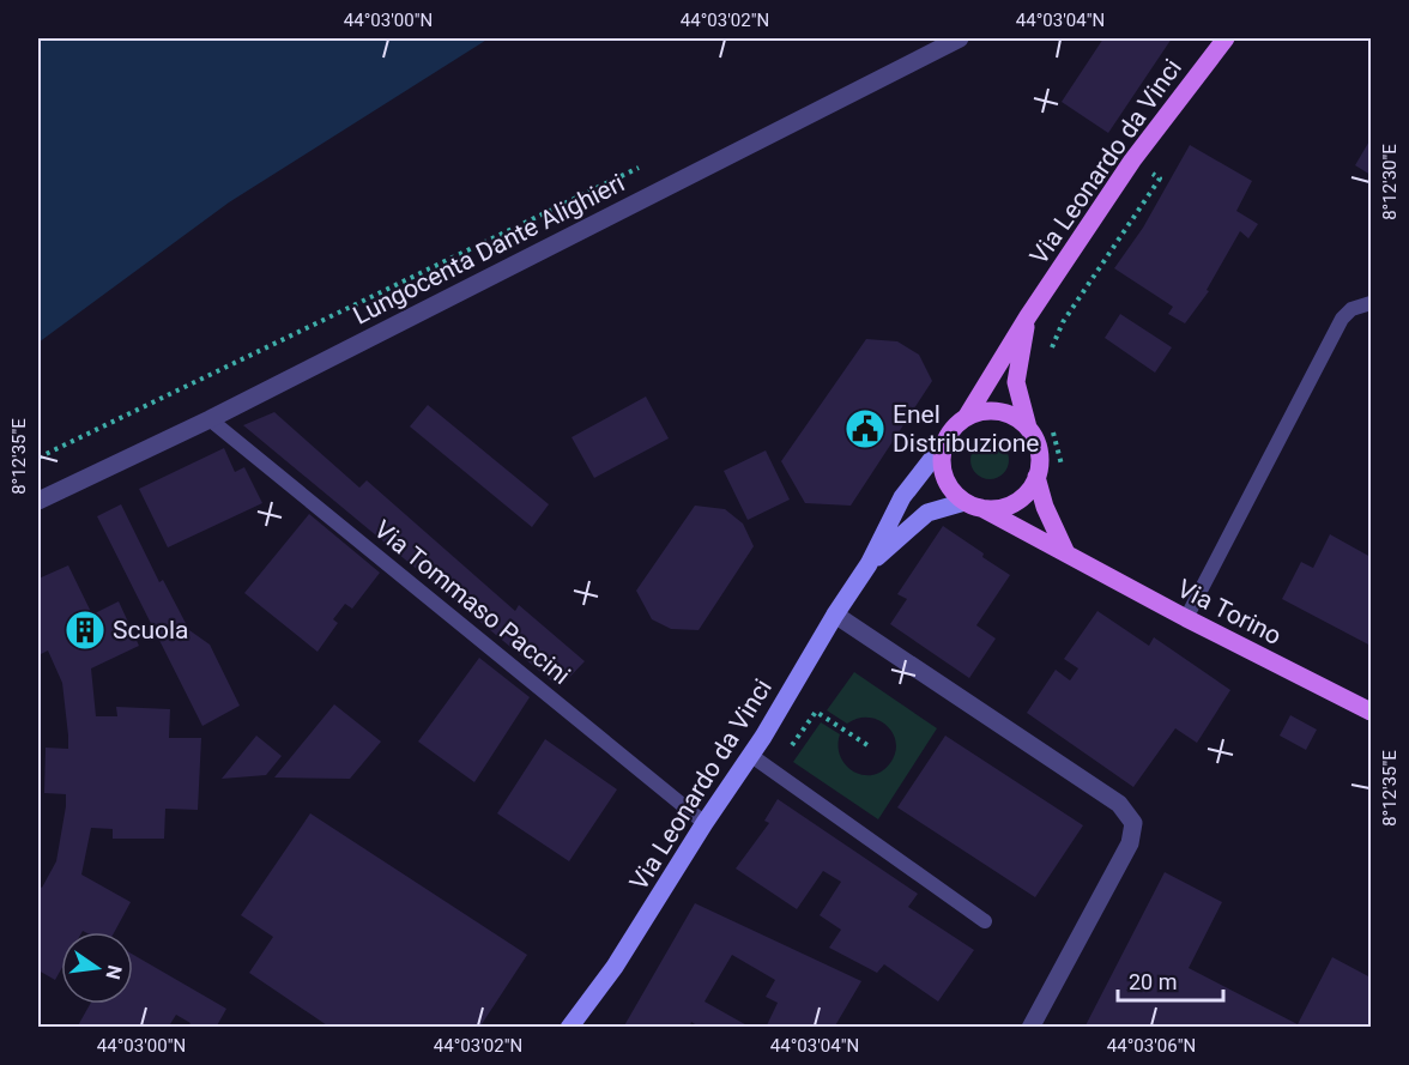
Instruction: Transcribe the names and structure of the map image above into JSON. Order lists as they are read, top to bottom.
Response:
{
  "streets": {
    "main road": ["Via Leonardo da Vinci", "Via Torino"],
    "street": ["Lungocenta Dante Alighieri"],
    "lane": ["Via Tommaso Paccini"]
  },
  "crossings": [
    ["Via Leonardo da Vinci", "Via Tommaso Paccini"],
    ["Via Leonardo da Vinci", "Via Torino"],
    ["Lungocenta Dante Alighieri", "Via Tommaso Paccini"]
  ],
  "places": {
    "public building": ["Enel Distribuzione"],
    "building": ["Scuola"]
  },
  "scale_bar": "20 m",
  "north": "right",
  "coordinates": [
    "44°03'00\"N",
    "44°03'02\"N",
    "44°03'04\"N",
    "8°12'30\"E",
    "8°12'35\"E",
    "44°03'06\"N"
  ]
}
